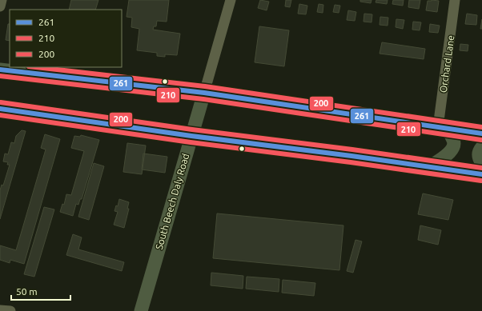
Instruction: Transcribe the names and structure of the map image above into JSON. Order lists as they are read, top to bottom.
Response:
{
  "streets": {
    "main road": ["South Beech Daly Road"],
    "street": ["Orchard Lane"]
  },
  "lines": ["transit line 200", "transit line 261", "transit line 210"],
  "legend": ["261", "210", "200"],
  "scale_bar": "50 m"
}
